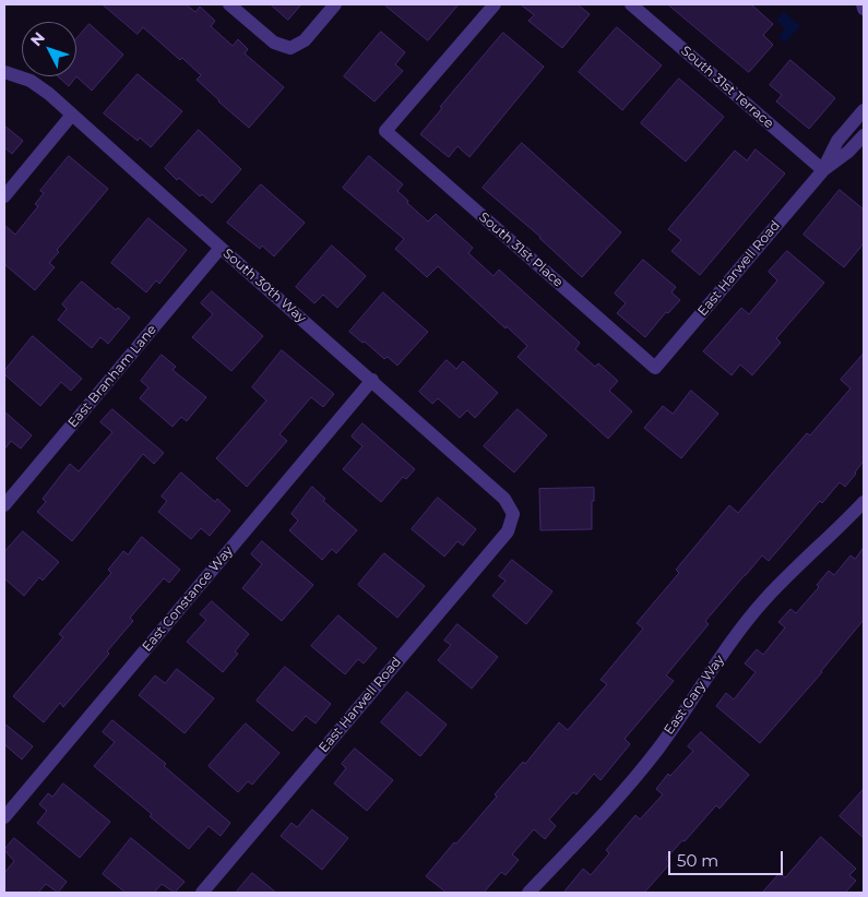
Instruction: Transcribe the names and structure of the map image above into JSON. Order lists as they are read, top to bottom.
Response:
{
  "streets": {
    "street": [
      "South 31st Terrace",
      "South 31st Place",
      "East Harwell Road",
      "South 30th Way",
      "East Branham Lane",
      "East Constance Way",
      "East Gary Way"
    ]
  },
  "crossings": [
    ["South 31st Terrace", "East Harwell Road"],
    ["South 31st Place", "East Harwell Road"],
    ["East Harwell Road", "South 30th Way"],
    ["South 30th Way", "East Branham Lane"],
    ["South 30th Way", "East Constance Way"]
  ],
  "scale_bar": "50 m",
  "north": "top left"
}
